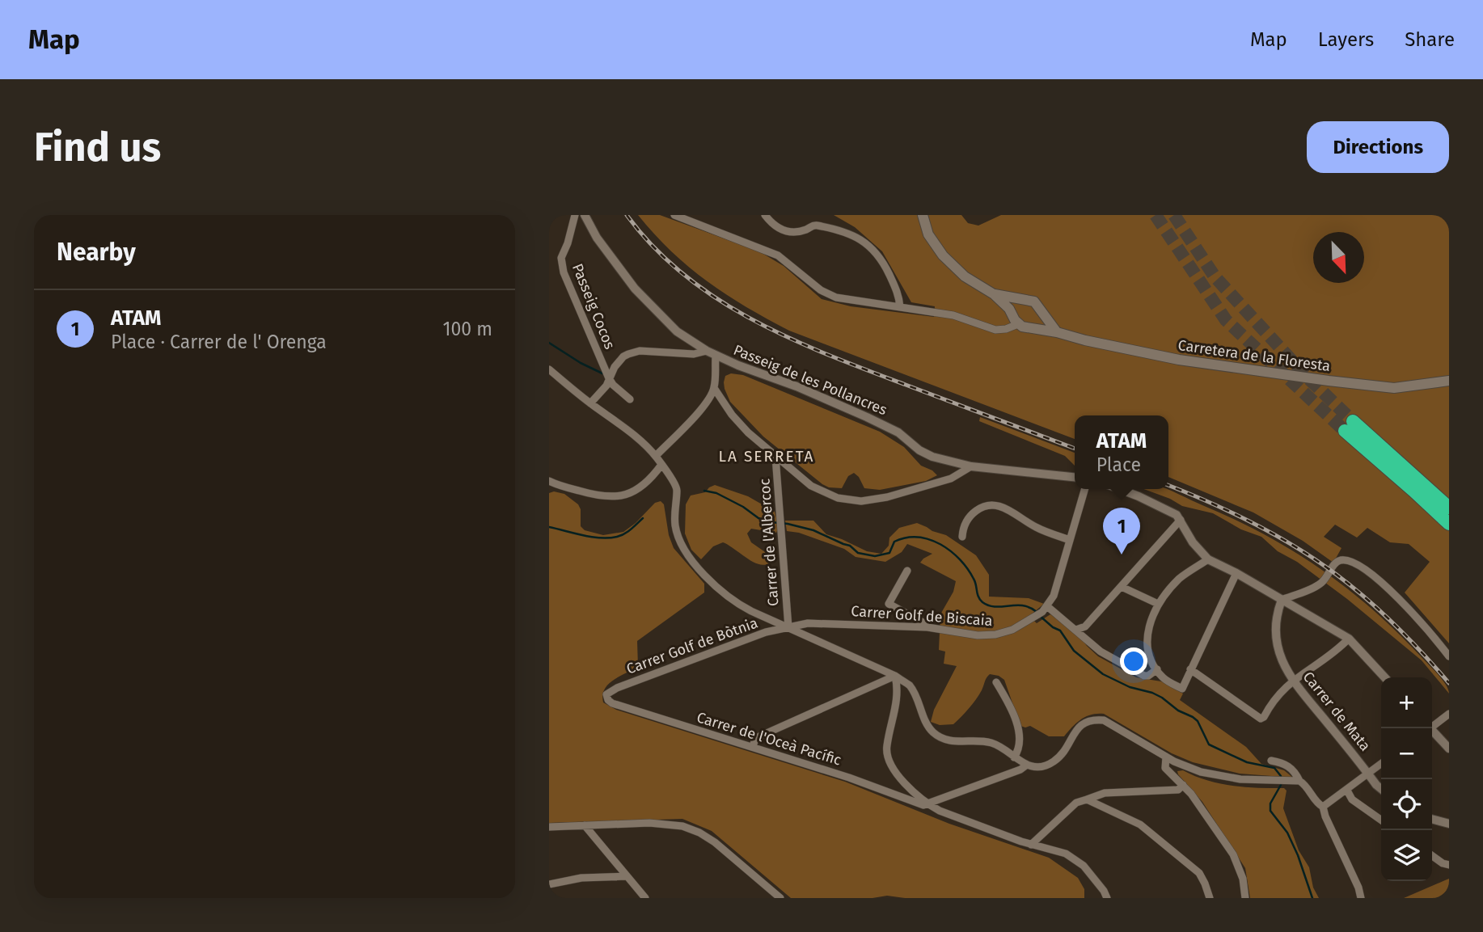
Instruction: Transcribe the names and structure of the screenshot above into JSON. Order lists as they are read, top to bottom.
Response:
{
  "streets": {
    "main road": ["Carretera de la Floresta"],
    "street": [
      "Passeig Cocos",
      "Passeig de les Pollancres",
      "Carrer de l'Albercoc",
      "Carrer Golf de Biscaia",
      "Carrer Golf de Bòtnia",
      "Carrer de Mata",
      "Carrer de l'Oceà Pacífic"
    ]
  },
  "crossings": [
    ["Carrer de l'Albercoc", "Carrer Golf de Biscaia"],
    ["Carrer de l'Albercoc", "Carrer Golf de Bòtnia"],
    ["Carrer Golf de Biscaia", "Carrer Golf de Bòtnia"],
    ["Carrer Golf de Bòtnia", "Carrer de l'Oceà Pacífic"]
  ],
  "districts": ["LA SERRETA"],
  "north": "bottom right",
  "page": {
    "header": "Map",
    "nav": ["Map", "Layers", "Share"],
    "buttons": "Directions",
    "title": "Find us",
    "heading": "Nearby",
    "list": [
      {
        "mark": "1",
        "name": "ATAM",
        "note": "Place · Carrer de l' Orenga",
        "value": "100 m"
      }
    ],
    "popup": ["ATAM", "Place"],
    "pins": "1",
    "map_buttons": ["+", "−"]
  }
}
